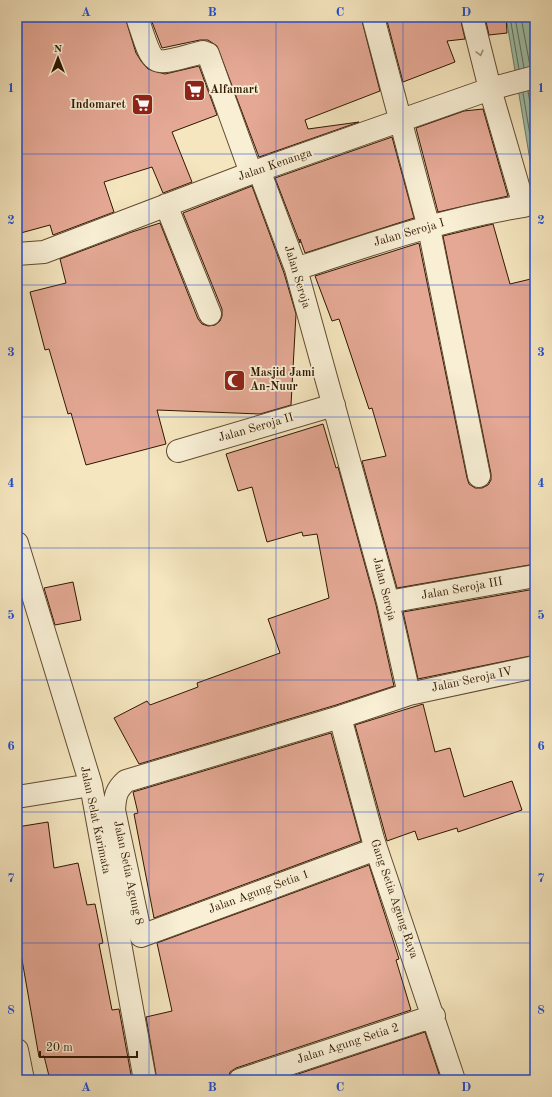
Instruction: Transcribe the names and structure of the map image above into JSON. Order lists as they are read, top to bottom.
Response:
{
  "streets": {
    "street": [
      "Jalan Kenanga",
      "Jalan Seroja I",
      "Jalan Seroja",
      "Jalan Seroja II",
      "Jalan Seroja III",
      "Jalan Seroja IV",
      "Jalan Selat Karimata",
      "Jalan Setia Agung 8",
      "Jalan Agung Setia 1",
      "Gang Setia Agung Raya",
      "Jalan Agung Setia 2"
    ]
  },
  "crossings": [
    ["Jalan Kenanga", "Jalan Seroja I"],
    ["Jalan Kenanga", "Jalan Seroja"],
    ["Jalan Seroja I", "Jalan Seroja"],
    ["Jalan Seroja", "Jalan Seroja II"],
    ["Jalan Seroja", "Jalan Seroja III"],
    ["Jalan Seroja", "Jalan Seroja IV"],
    ["Jalan Setia Agung 8", "Jalan Agung Setia 1"],
    ["Jalan Setia Agung 8", "Gang Setia Agung Raya"],
    ["Jalan Agung Setia 1", "Gang Setia Agung Raya"],
    ["Gang Setia Agung Raya", "Jalan Agung Setia 2"]
  ],
  "places": {
    "supermarket": ["Alfamart", "Indomaret"],
    "mosque": ["Masjid Jami An-Nuur"]
  },
  "scale_bar": "20 m",
  "north": "top",
  "grid": {
    "columns": [
      "A",
      "B",
      "C",
      "D"
    ],
    "rows": [
      "1",
      "2",
      "3",
      "4",
      "5",
      "6",
      "7",
      "8"
    ]
  }
}
